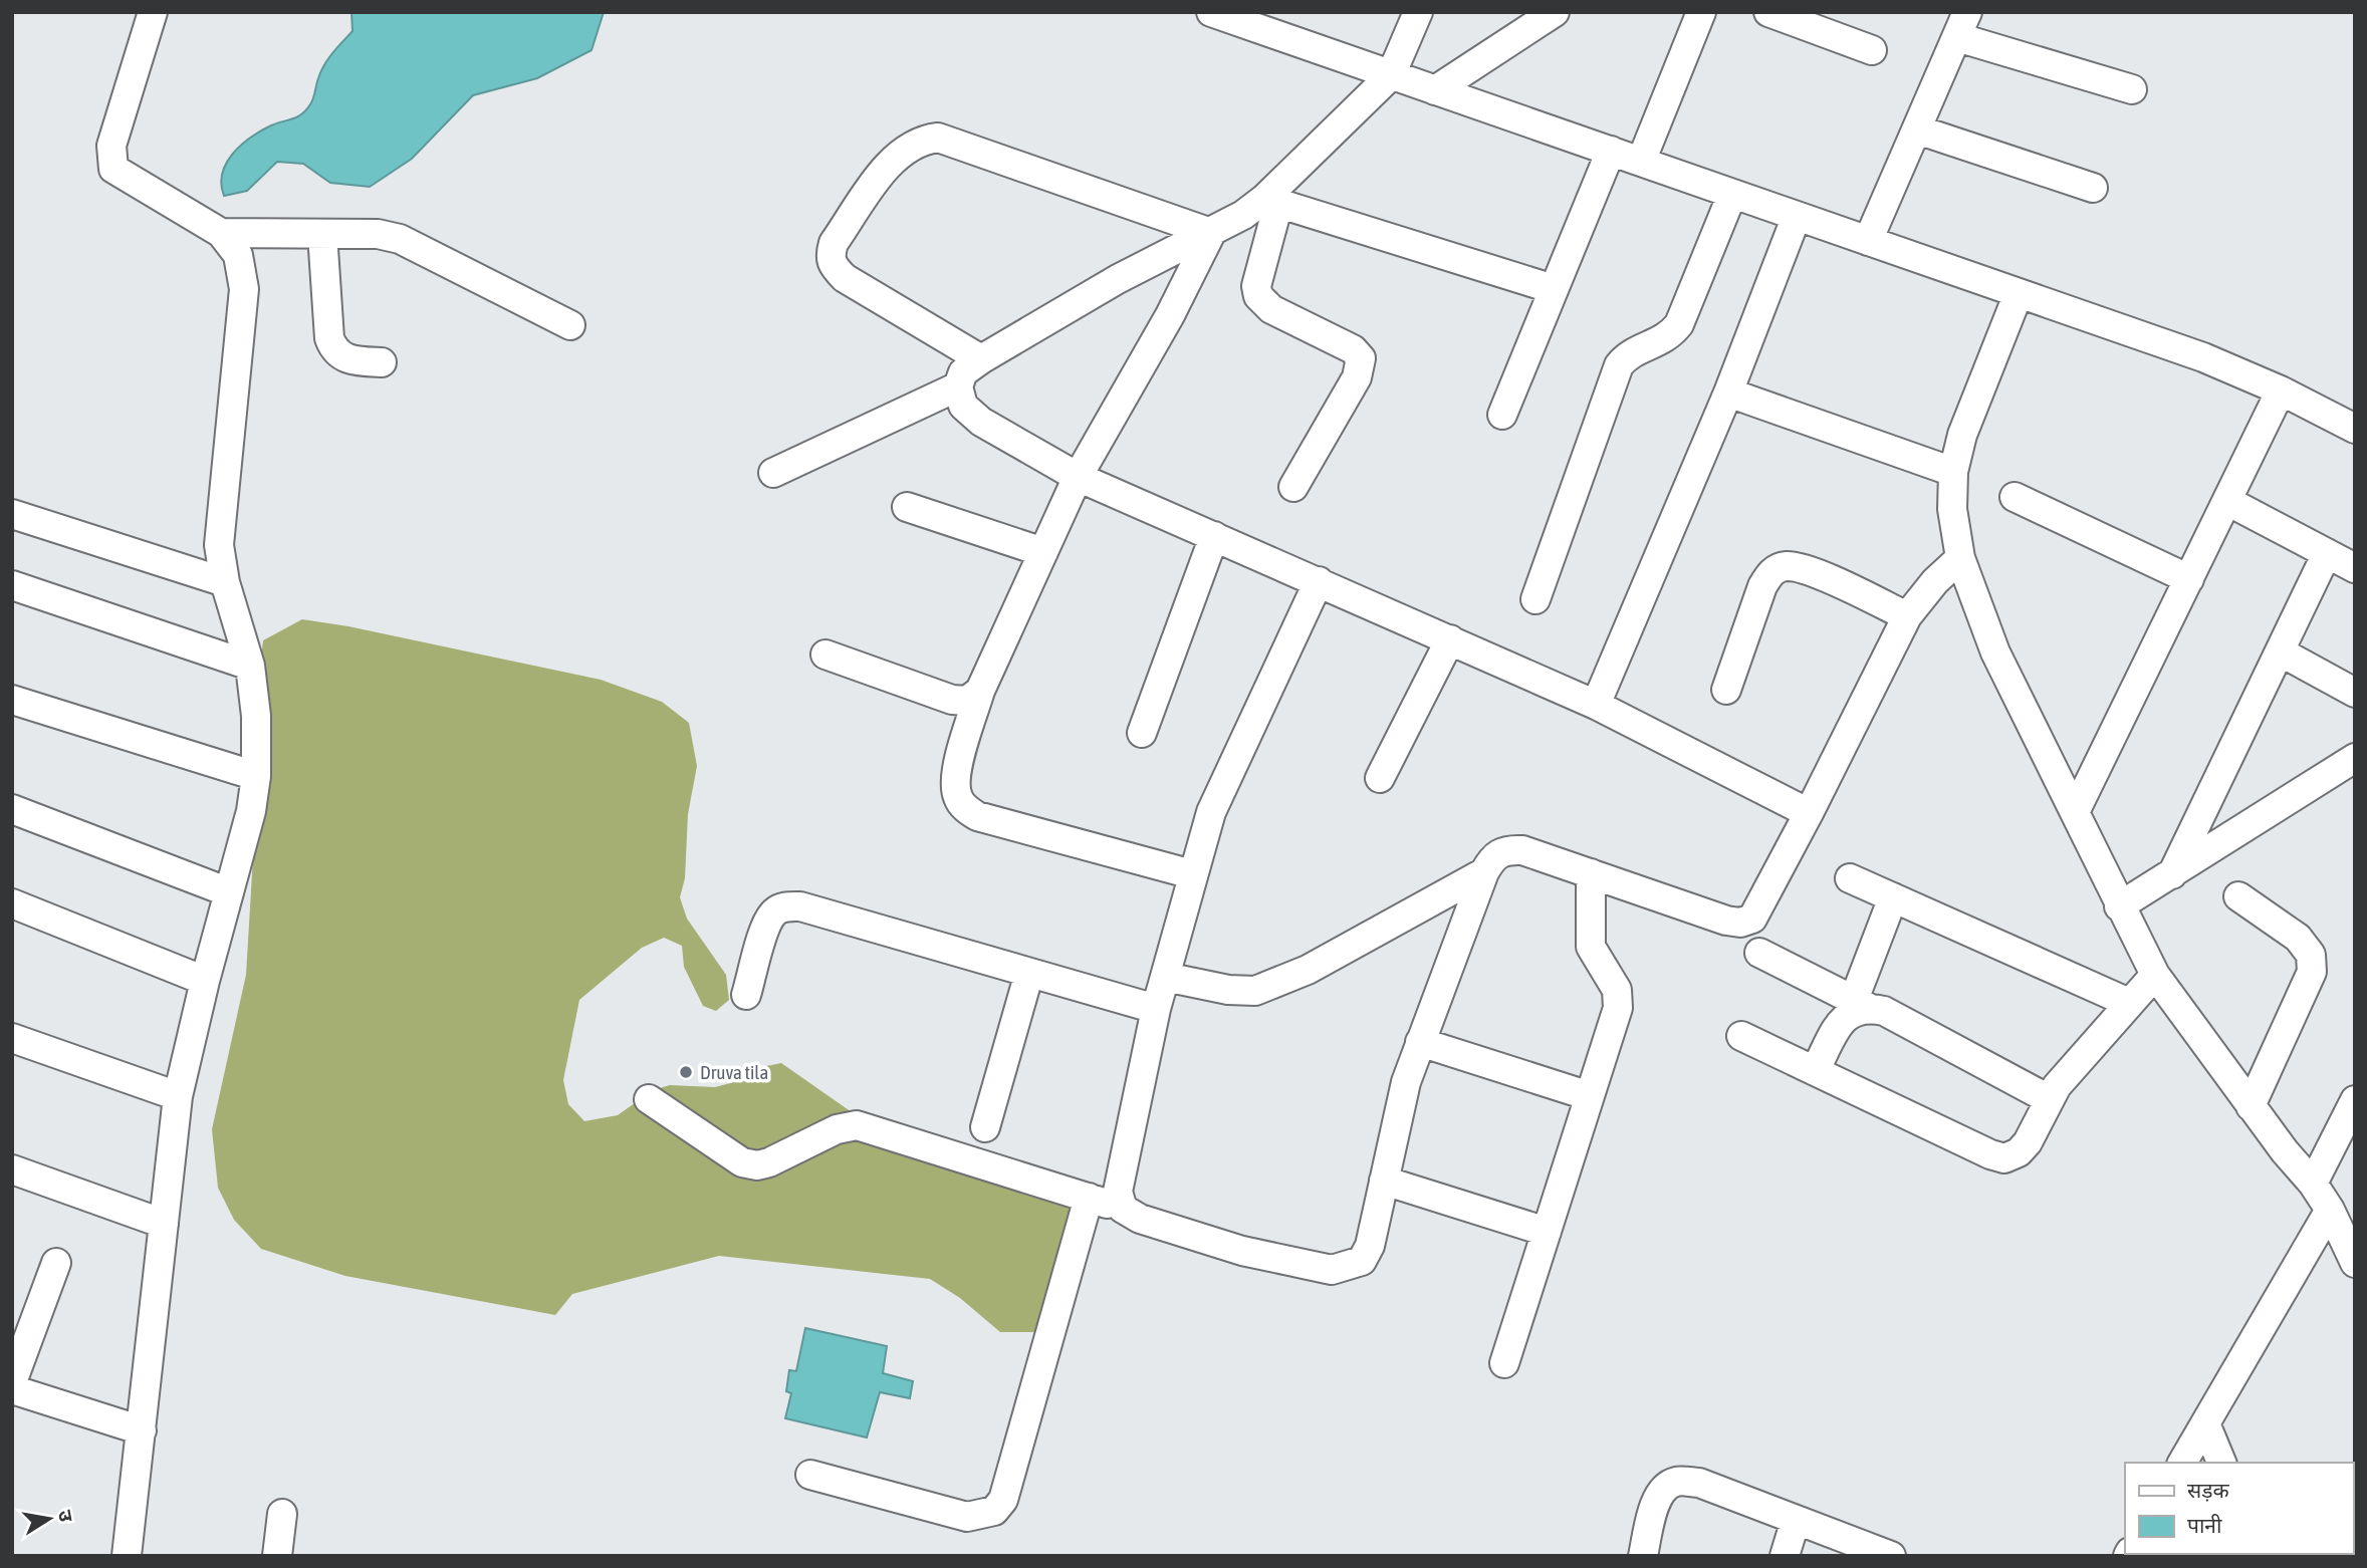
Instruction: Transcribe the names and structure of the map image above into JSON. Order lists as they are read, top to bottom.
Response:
{
  "places": ["Druva tila"],
  "legend": ["सड़क", "पानी"],
  "north": "right"
}
